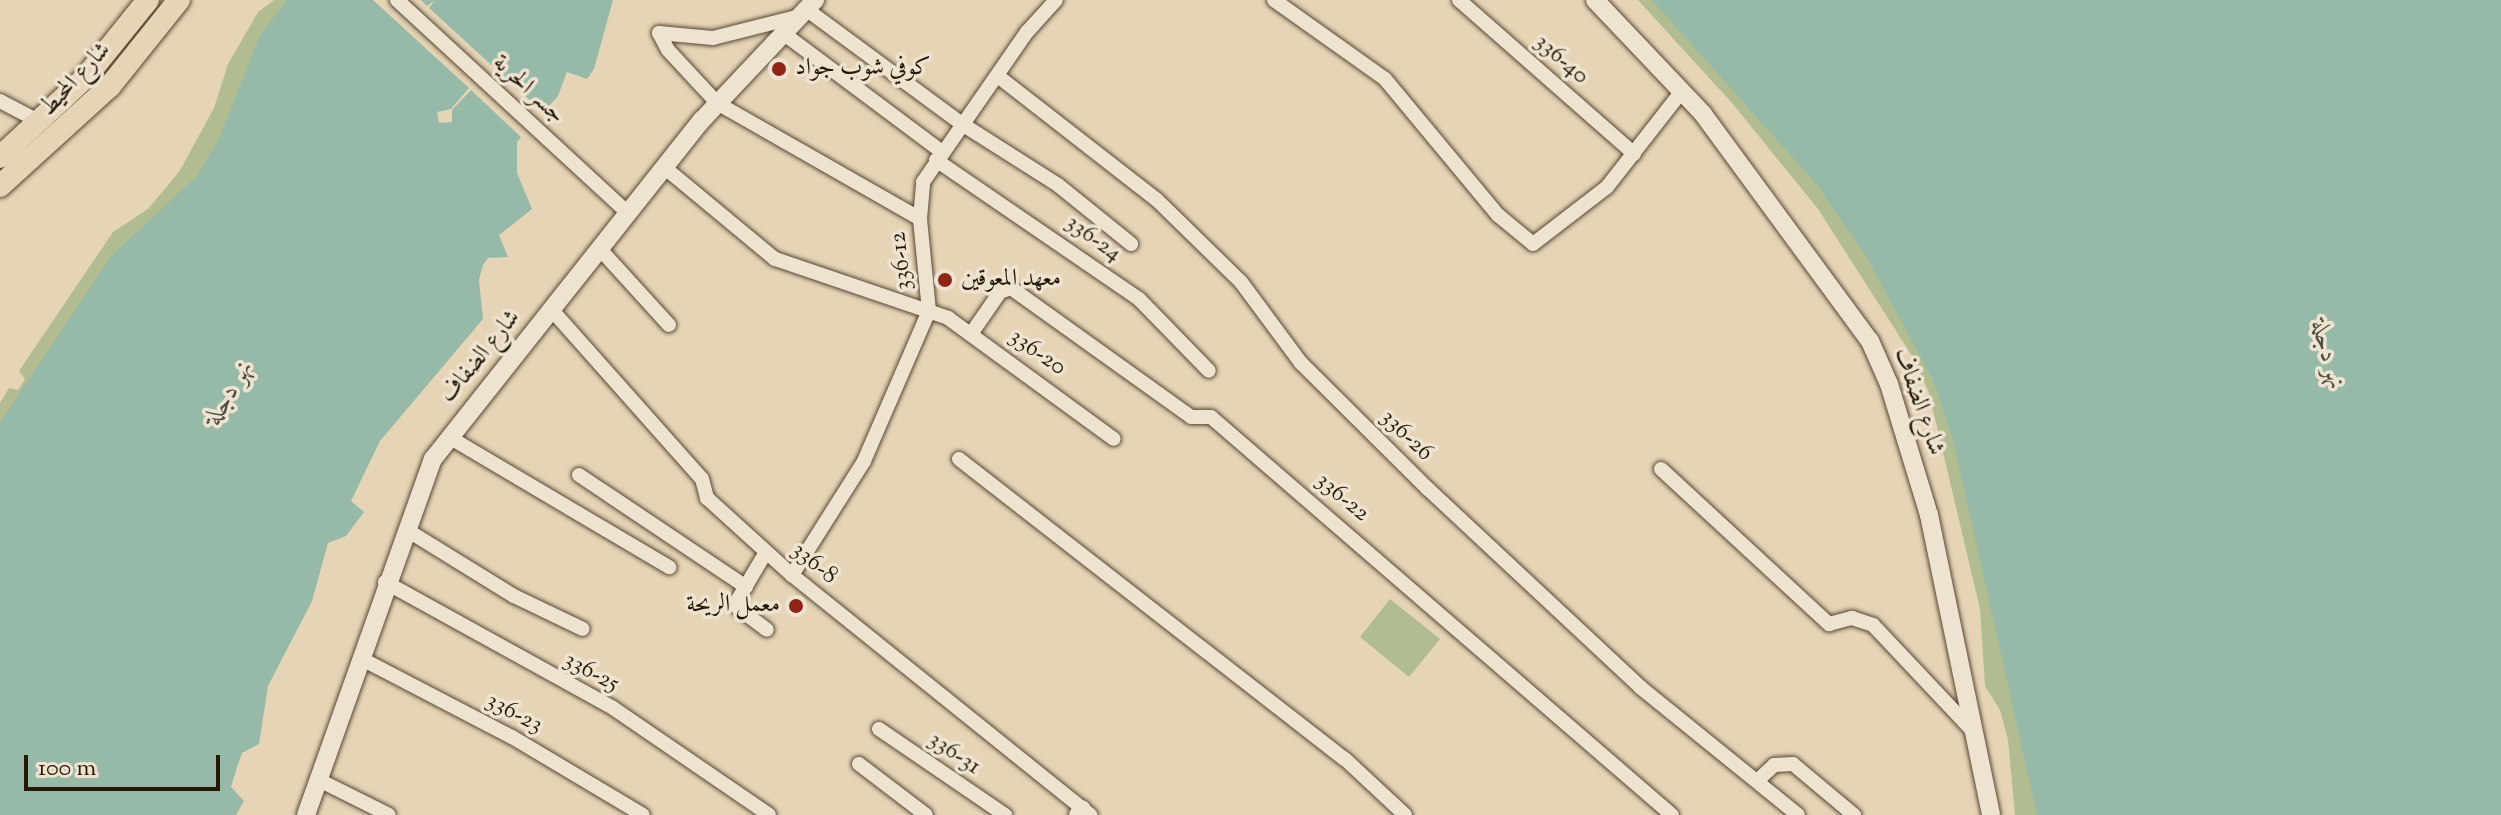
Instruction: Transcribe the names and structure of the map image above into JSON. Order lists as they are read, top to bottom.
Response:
{
  "streets": {
    "main road": ["شارع المحيط"],
    "street": [
      "336-40",
      "جسر الحرية",
      "336-24",
      "336-12",
      "336-20",
      "شارع الضفاف",
      "336-26",
      "336-22",
      "336-8",
      "336-25",
      "336-23",
      "336-31"
    ]
  },
  "crossings": [
    ["جسر الحرية", "شارع الضفاف"],
    ["336-24", "336-12"],
    ["336-24", "شارع الضفاف"],
    ["336-12", "336-20"],
    ["336-12", "336-26"],
    ["336-12", "336-8"],
    ["336-20", "شارع الضفاف"],
    ["336-20", "336-22"],
    ["شارع الضفاف", "336-8"],
    ["شارع الضفاف", "336-25"],
    ["شارع الضفاف", "336-23"]
  ],
  "water": ["نهر دجلة"],
  "places": ["كوفي شوب جواد", "معهد المعوقين", "معمل الريحة"],
  "scale_bar": "100 m"
}
